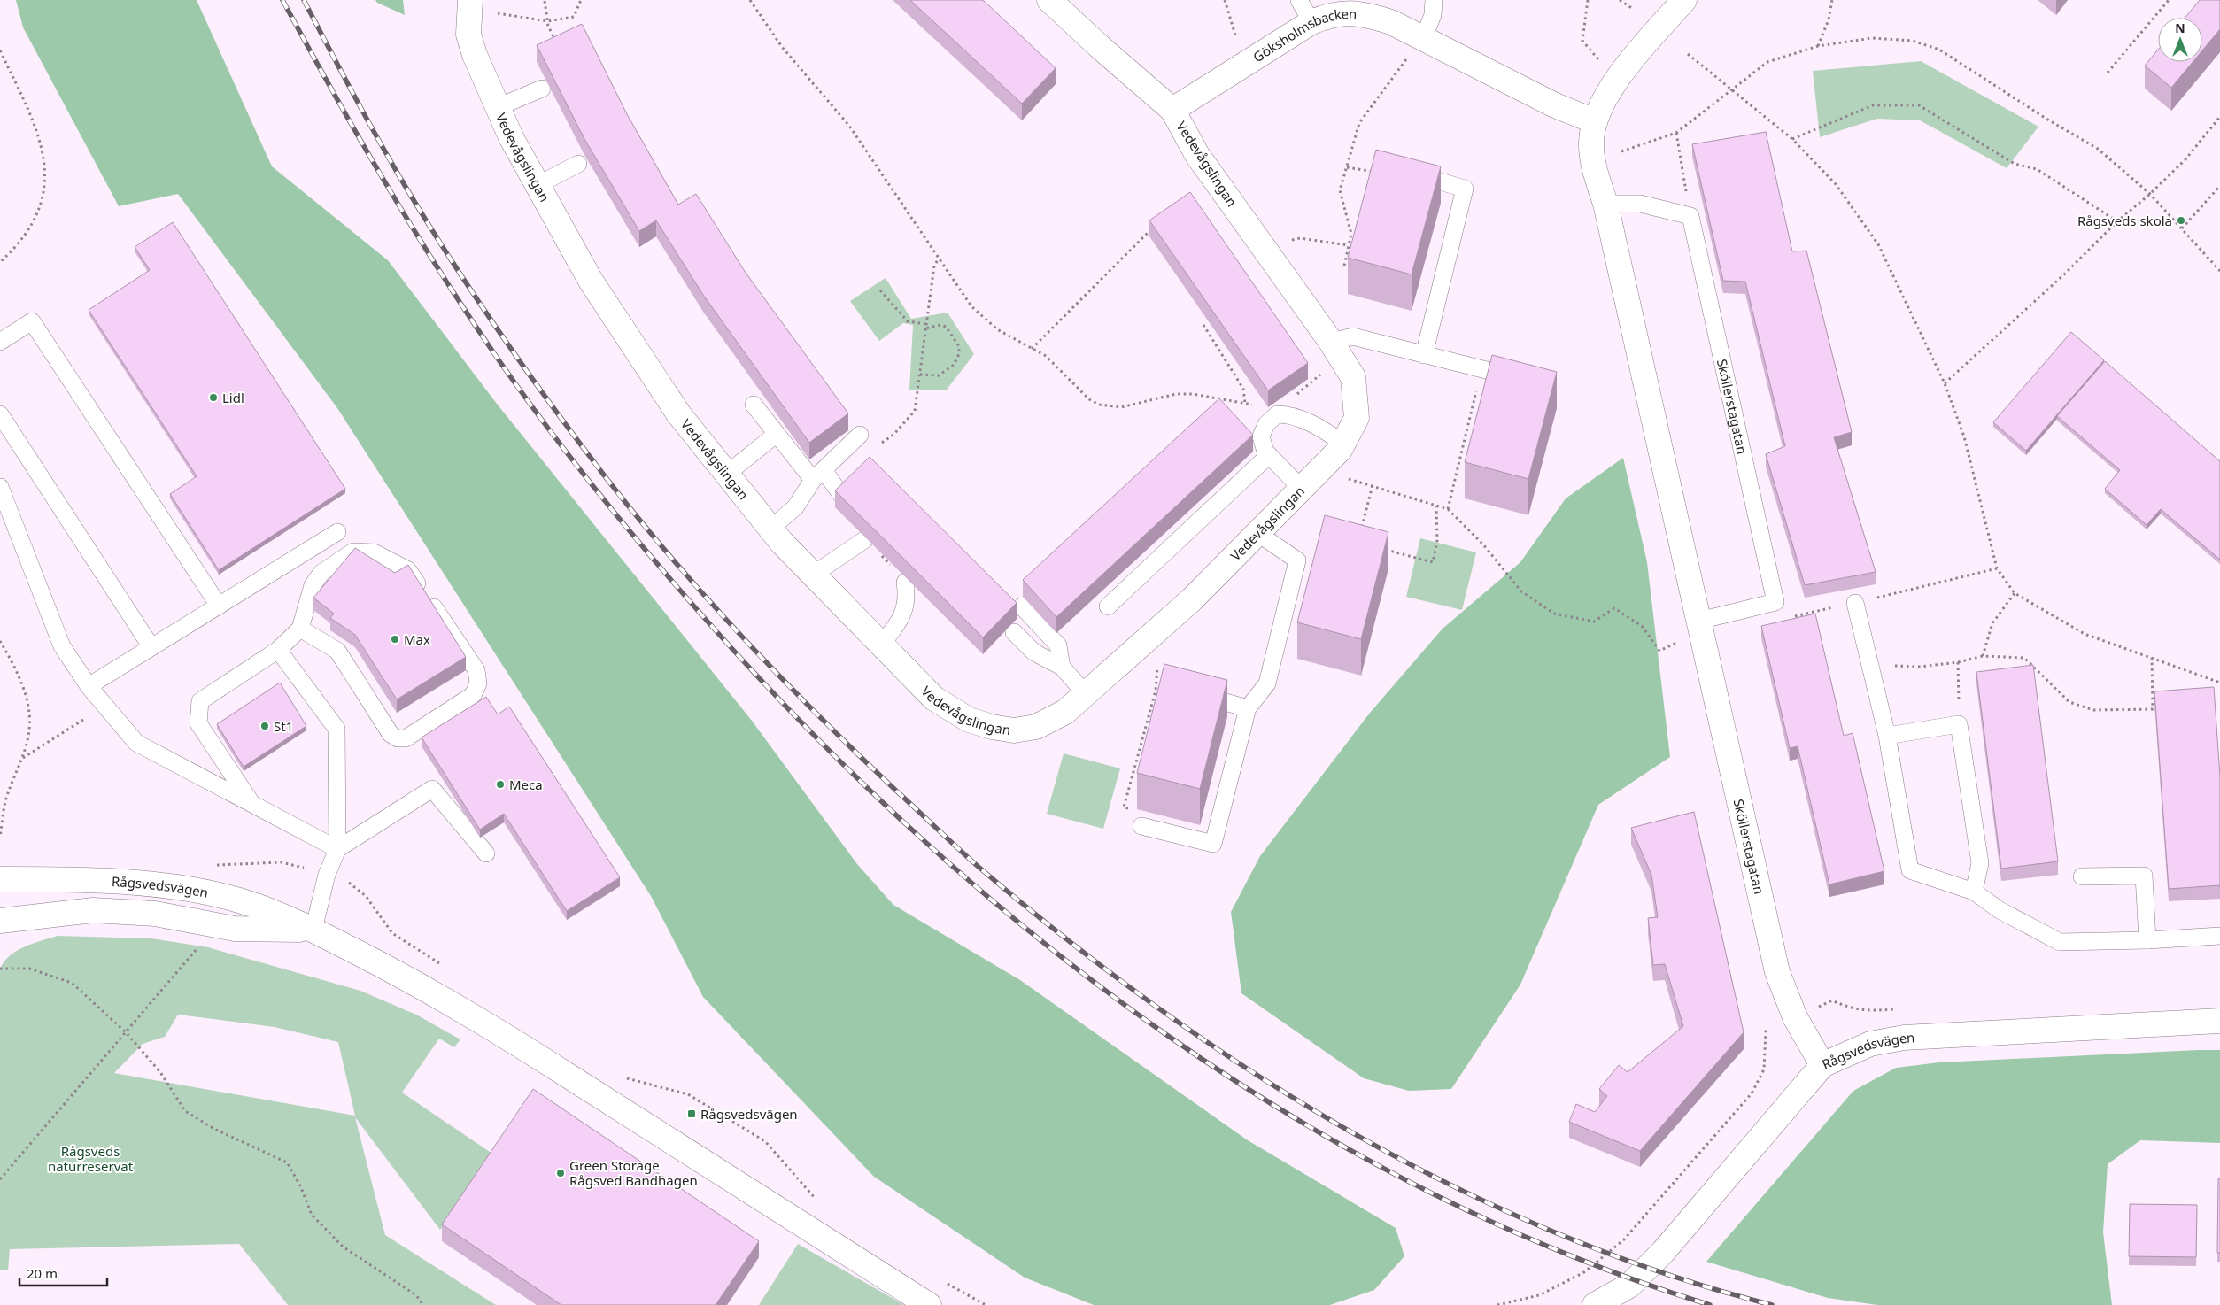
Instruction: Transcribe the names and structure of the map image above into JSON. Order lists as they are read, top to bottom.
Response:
{
  "streets": {
    "street": [
      "Göksholmsbacken",
      "Vedevågslingan",
      "Sköllerstagatan",
      "Rågsvedsvägen"
    ]
  },
  "crossings": [
    ["Göksholmsbacken", "Vedevågslingan"],
    ["Göksholmsbacken", "Sköllerstagatan"],
    ["Sköllerstagatan", "Rågsvedsvägen"]
  ],
  "parks": ["Rågsveds naturreservat"],
  "places": {
    "other": [
      "Rågsveds skola",
      "Lidl",
      "Max",
      "St1",
      "Meca",
      "Green Storage Rågsved Bandhagen"
    ],
    "transit": ["Rågsvedsvägen"]
  },
  "scale_bar": "20 m",
  "north": "top"
}
